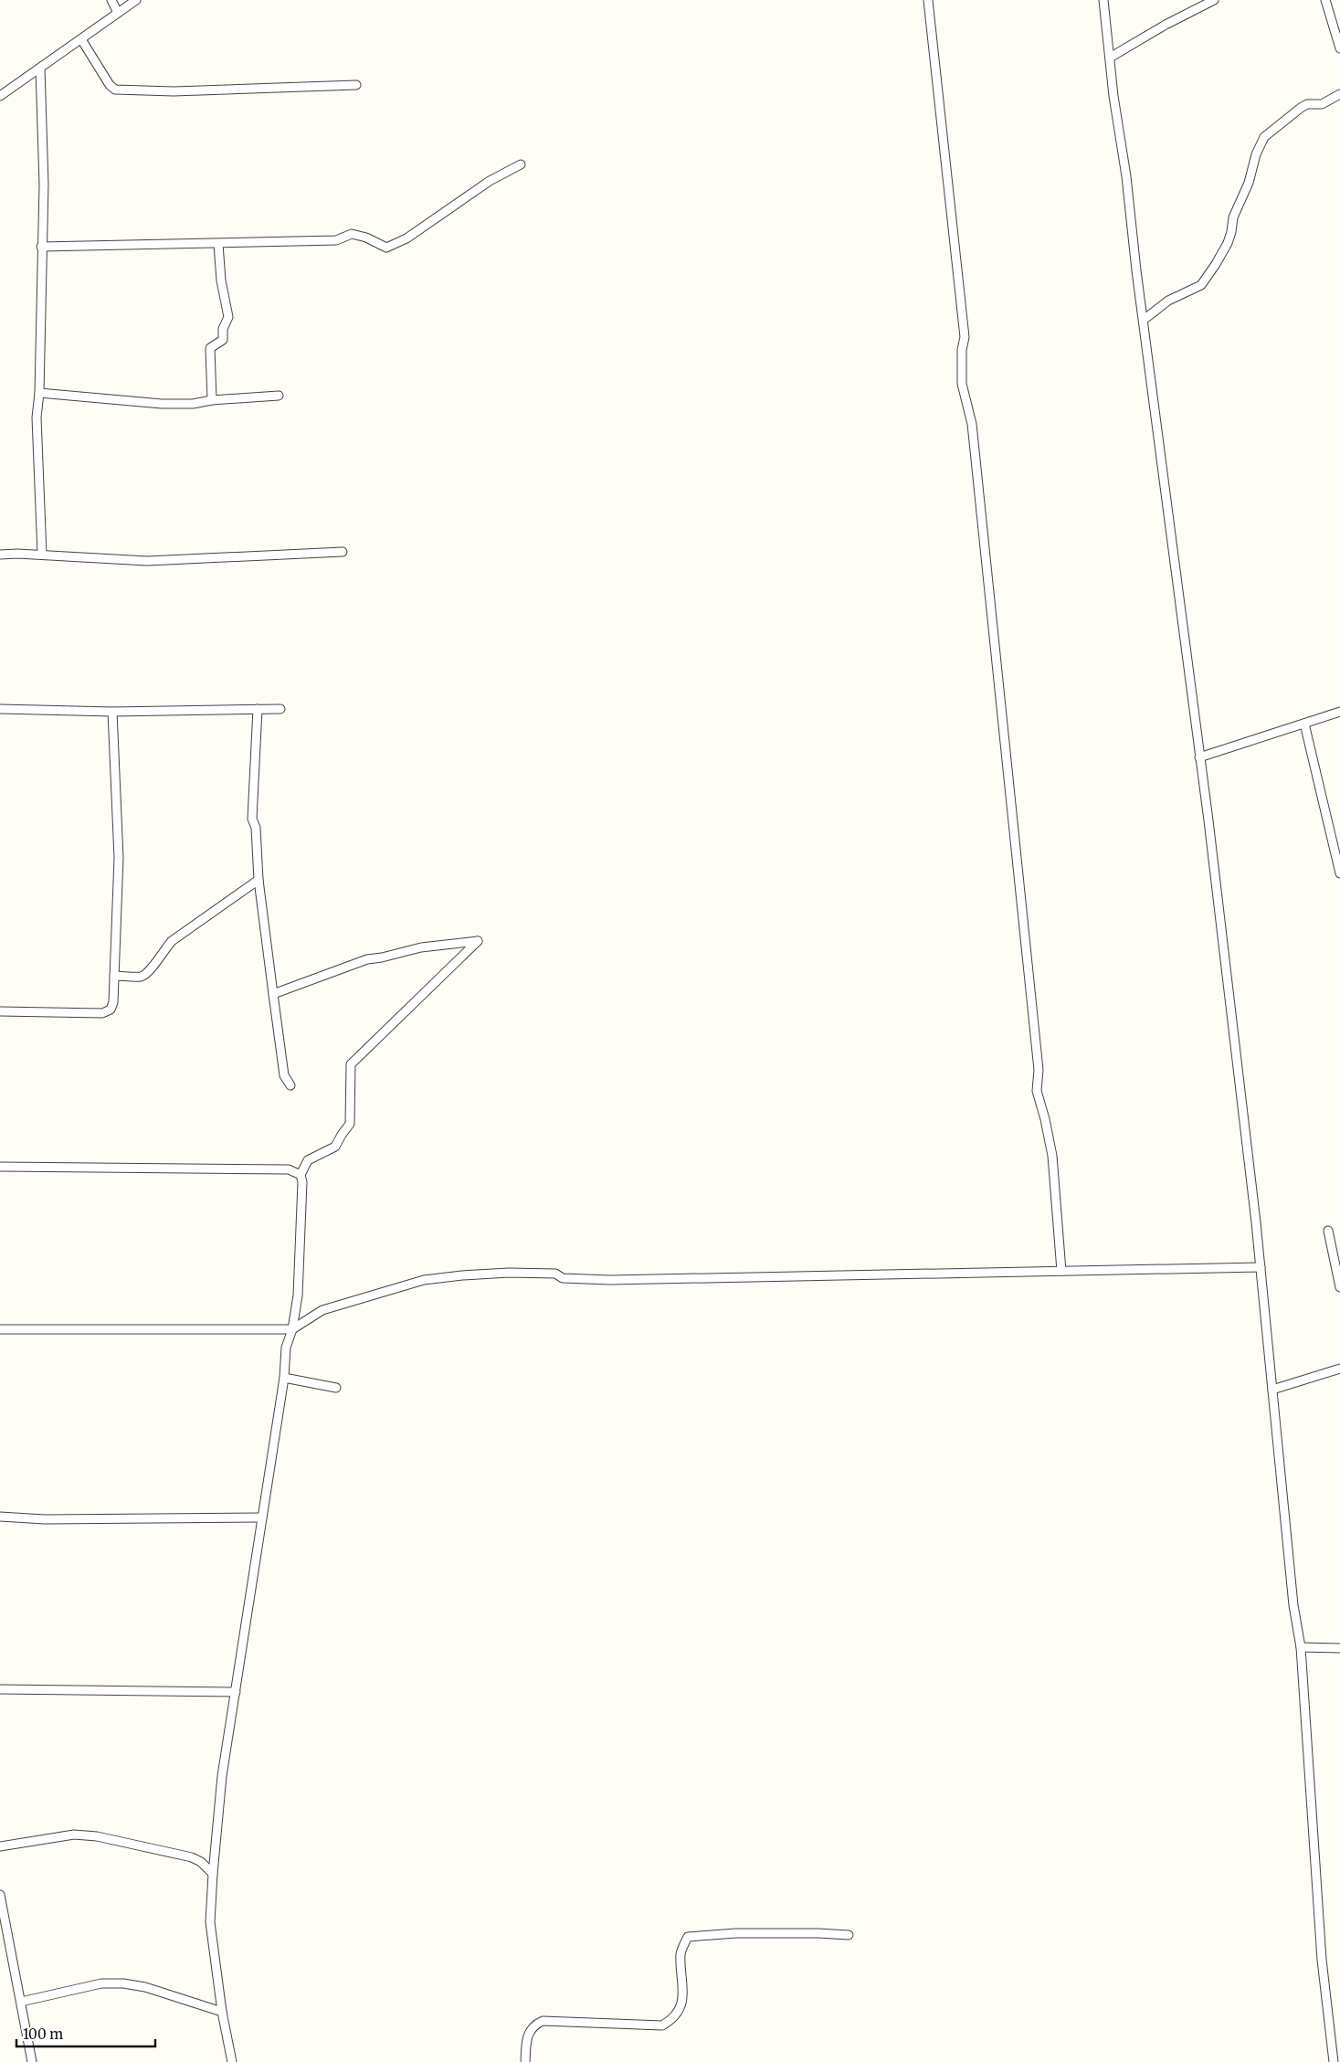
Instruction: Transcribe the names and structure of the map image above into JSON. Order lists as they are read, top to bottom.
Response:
{
  "scale_bar": "100 m"
}
